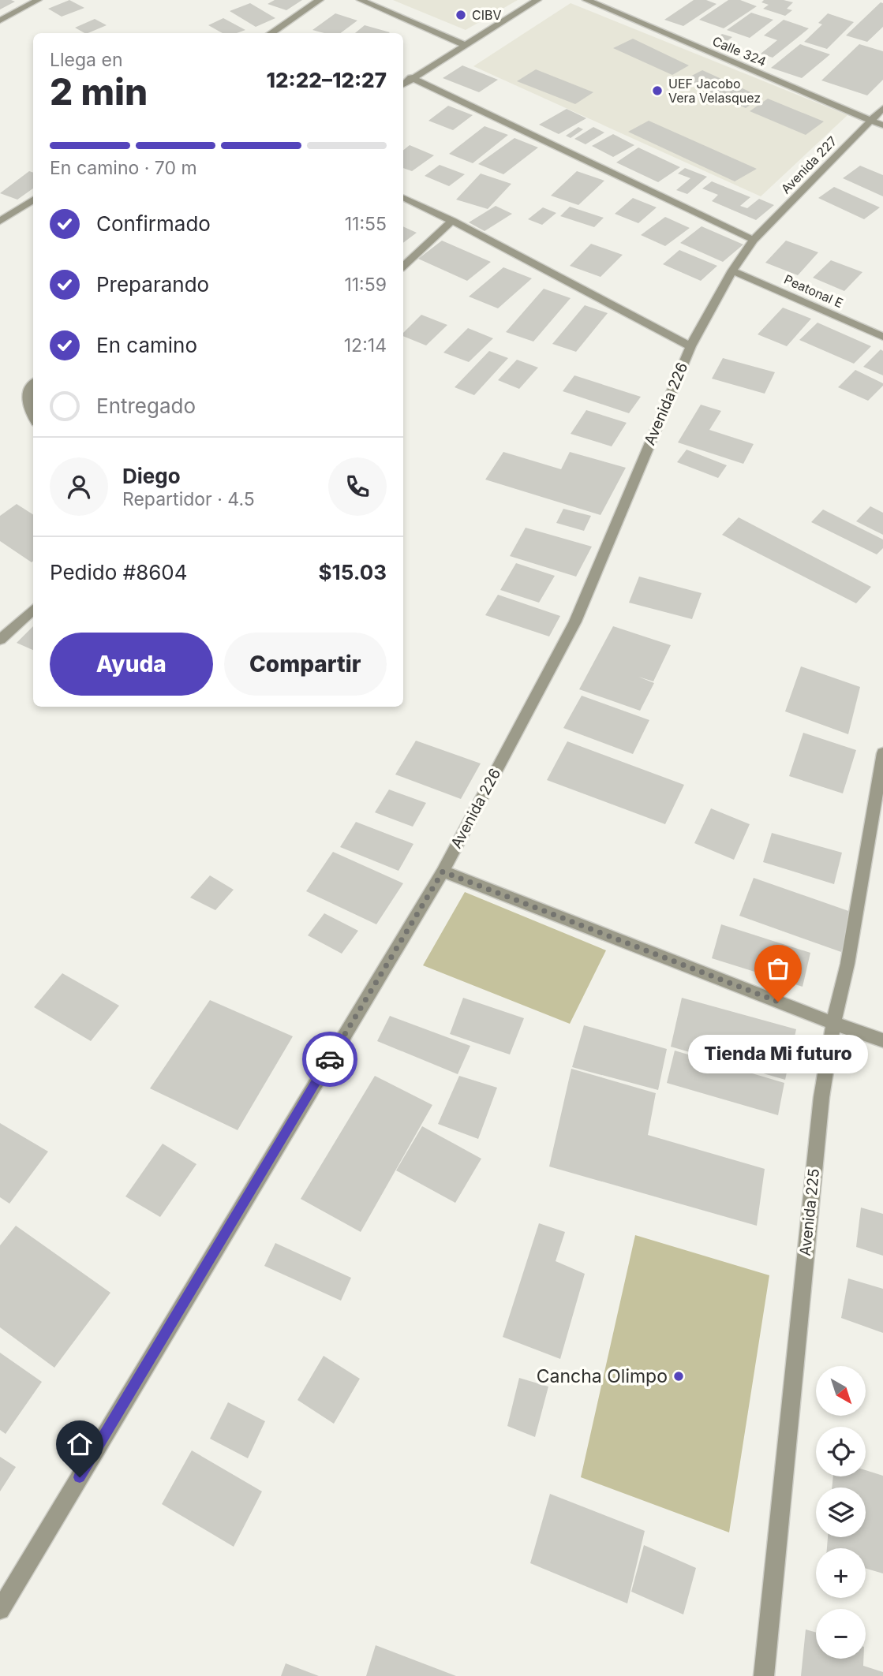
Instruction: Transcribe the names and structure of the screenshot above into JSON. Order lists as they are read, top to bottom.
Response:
{
  "streets": {
    "street": [
      "Calle 324",
      "Avenida 227",
      "Peatonal E",
      "Avenida 226",
      "Avenida 225"
    ]
  },
  "crossings": [
    ["Calle 324", "Avenida 227"],
    ["Avenida 227", "Avenida 226"],
    ["Peatonal E", "Avenida 226"]
  ],
  "places": [
    "CIBV",
    "UEF Jacobo Vera Velasquez",
    "Tienda Mi futuro",
    "Cancha Olimpo"
  ],
  "north": "bottom right",
  "page": {
    "heading": ["2 min", "Llega en", "12:22–12:27"],
    "panel": [
      "Diego",
      "Repartidor · 4.5",
      "Pedido #8604",
      "$15.03"
    ],
    "bar": "En camino · 70 m",
    "list": [
      ["Confirmado", "11:55"],
      ["Preparando", "11:59"],
      ["En camino", "12:14"],
      "Entregado"
    ],
    "buttons": ["Ayuda", "Compartir"],
    "bubble": "Tienda Mi futuro",
    "map_buttons": ["+", "−"]
  }
}
